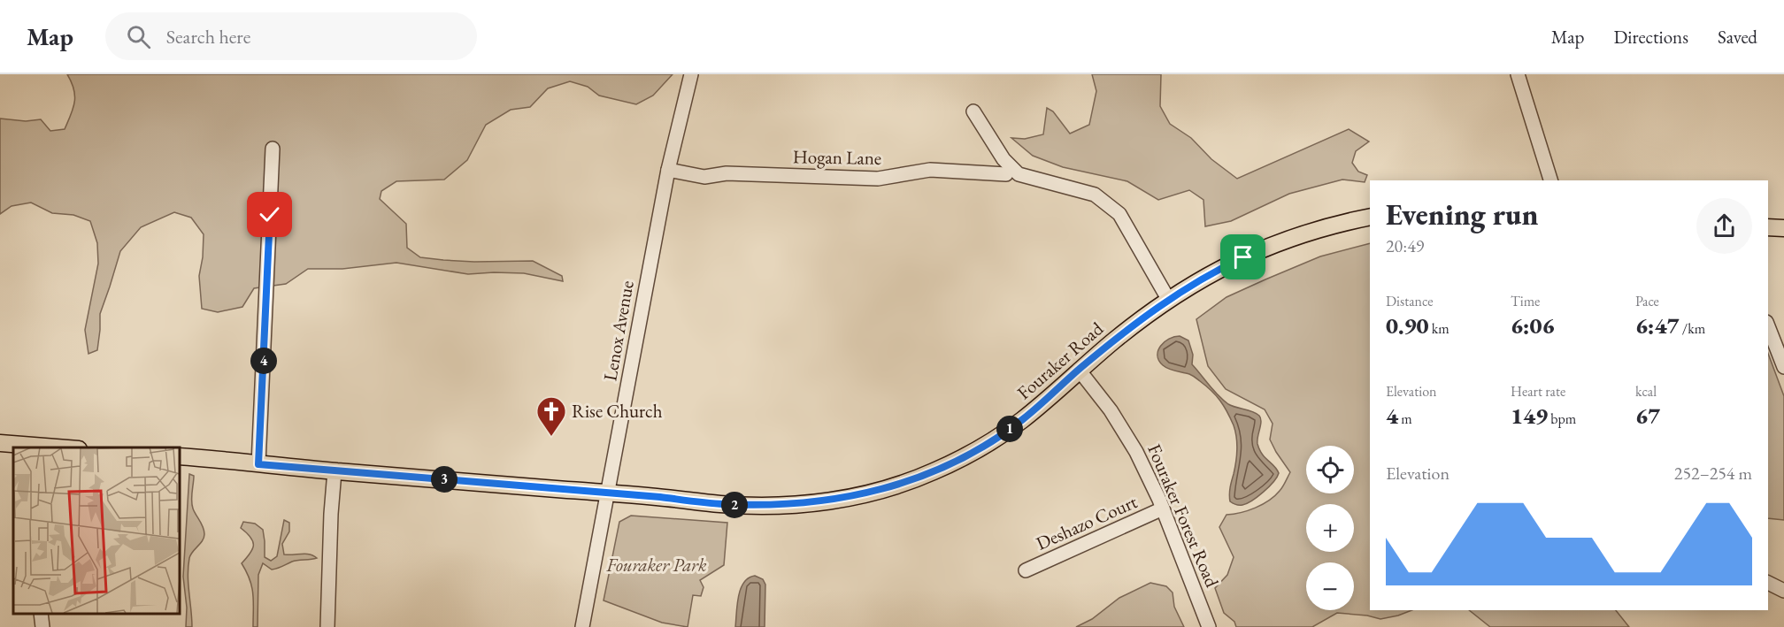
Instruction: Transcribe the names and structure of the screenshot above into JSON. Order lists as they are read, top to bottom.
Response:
{
  "streets": {
    "main road": ["Fouraker Road"],
    "street": [
      "Hogan Lane",
      "Lenox Avenue",
      "Fouraker Forest Road",
      "Deshazo Court"
    ]
  },
  "crossings": [
    ["Hogan Lane", "Lenox Avenue"],
    ["Lenox Avenue", "Fouraker Road"],
    ["Fouraker Road", "Fouraker Forest Road"],
    ["Fouraker Forest Road", "Deshazo Court"]
  ],
  "parks": ["Fouraker Park"],
  "places": {
    "church": ["Rise Church"]
  },
  "page": {
    "header": "Map",
    "search": "Search here",
    "nav": ["Map", "Directions", "Saved"],
    "heading": ["Evening run", "20:49"],
    "stats": [
      ["Distance", "0.90 km"],
      ["Time", "6:06"],
      ["Pace", "6:47 /km"],
      ["Elevation", "4 m"],
      ["Heart rate", "149 bpm"],
      ["kcal", "67"]
    ],
    "pins": [
      "4",
      "1",
      "3",
      "2"
    ],
    "map_buttons": ["+", "−"],
    "chart": ["Elevation", "252–254 m"]
  }
}
